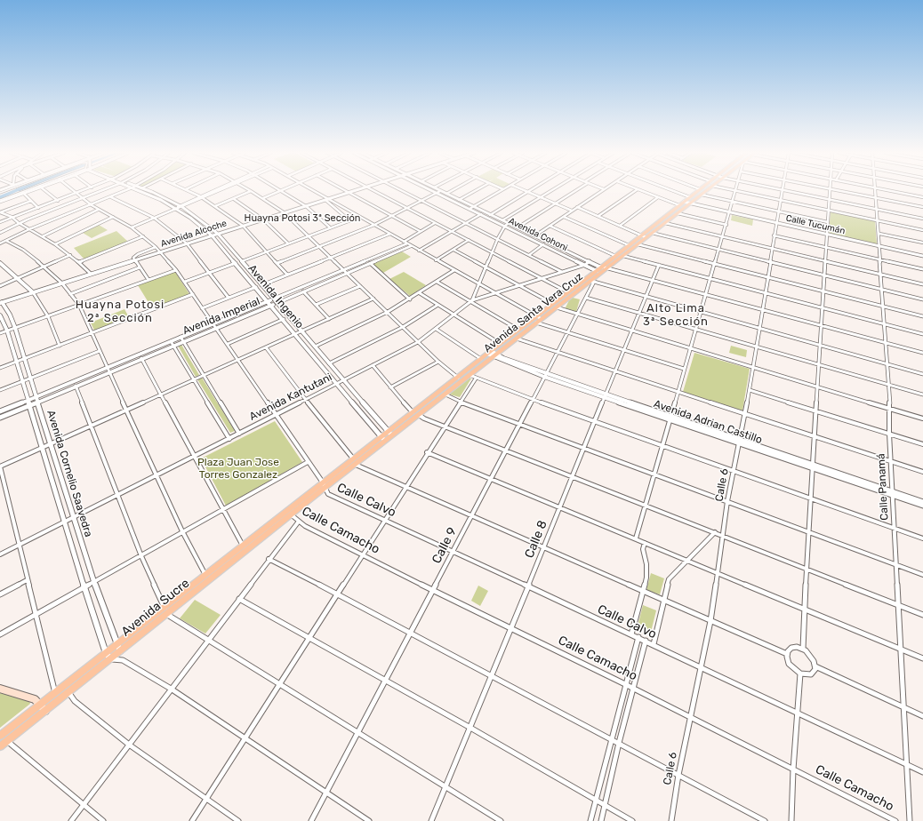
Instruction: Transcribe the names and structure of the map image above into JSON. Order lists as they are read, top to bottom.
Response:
{
  "streets": {
    "main road": ["Avenida Santa Vera Cruz", "Avenida Sucre"],
    "street": [
      "Calle Tucumán",
      "Avenida Alcoche",
      "Avenida Cohoni",
      "Avenida Ingenio",
      "Avenida Imperial",
      "Avenida Kantutani",
      "Avenida Adrian Castillo",
      "Avenida Cornelio Saavedra",
      "Calle 6",
      "Calle Panamá",
      "Calle Calvo",
      "Calle Camacho",
      "Calle 8",
      "Calle 9"
    ]
  },
  "crossings": [
    ["Calle Tucumán", "Avenida Santa Vera Cruz"],
    ["Calle Tucumán", "Calle 6"],
    ["Calle Tucumán", "Calle Panamá"],
    ["Avenida Alcoche", "Avenida Ingenio"],
    ["Avenida Alcoche", "Avenida Cornelio Saavedra"],
    ["Avenida Alcoche", "Calle Calvo"],
    ["Avenida Cohoni", "Avenida Santa Vera Cruz"],
    ["Avenida Cohoni", "Avenida Kantutani"],
    ["Avenida Cohoni", "Calle 6"],
    ["Avenida Cohoni", "Calle Panamá"],
    ["Avenida Cohoni", "Calle 8"],
    ["Avenida Ingenio", "Avenida Santa Vera Cruz"],
    ["Avenida Ingenio", "Avenida Imperial"],
    ["Avenida Ingenio", "Avenida Kantutani"],
    ["Avenida Santa Vera Cruz", "Avenida Adrian Castillo"],
    ["Avenida Santa Vera Cruz", "Calle Calvo"],
    ["Avenida Santa Vera Cruz", "Calle 9"],
    ["Avenida Santa Vera Cruz", "Avenida Sucre"],
    ["Avenida Imperial", "Avenida Cornelio Saavedra"],
    ["Avenida Imperial", "Calle Calvo"],
    ["Avenida Kantutani", "Avenida Cornelio Saavedra"],
    ["Avenida Kantutani", "Calle Calvo"],
    ["Avenida Adrian Castillo", "Calle 6"],
    ["Avenida Adrian Castillo", "Calle Panamá"],
    ["Avenida Adrian Castillo", "Calle 8"],
    ["Avenida Adrian Castillo", "Calle 9"],
    ["Avenida Cornelio Saavedra", "Avenida Sucre"],
    ["Calle 6", "Calle Calvo"],
    ["Calle 6", "Calle Camacho"],
    ["Calle Panamá", "Calle Calvo"],
    ["Calle Calvo", "Calle 8"],
    ["Calle Calvo", "Calle 9"],
    ["Calle Calvo", "Avenida Sucre"],
    ["Calle Camacho", "Calle 8"],
    ["Calle Camacho", "Calle 9"],
    ["Calle Camacho", "Avenida Sucre"]
  ],
  "districts": ["Huayna Potosi 3ª Sección", "Huayna Potosi 2ª Sección", "Alto Lima 3ª Sección"],
  "parks": ["Plaza Juan Jose Torres Gonzalez"]
}
